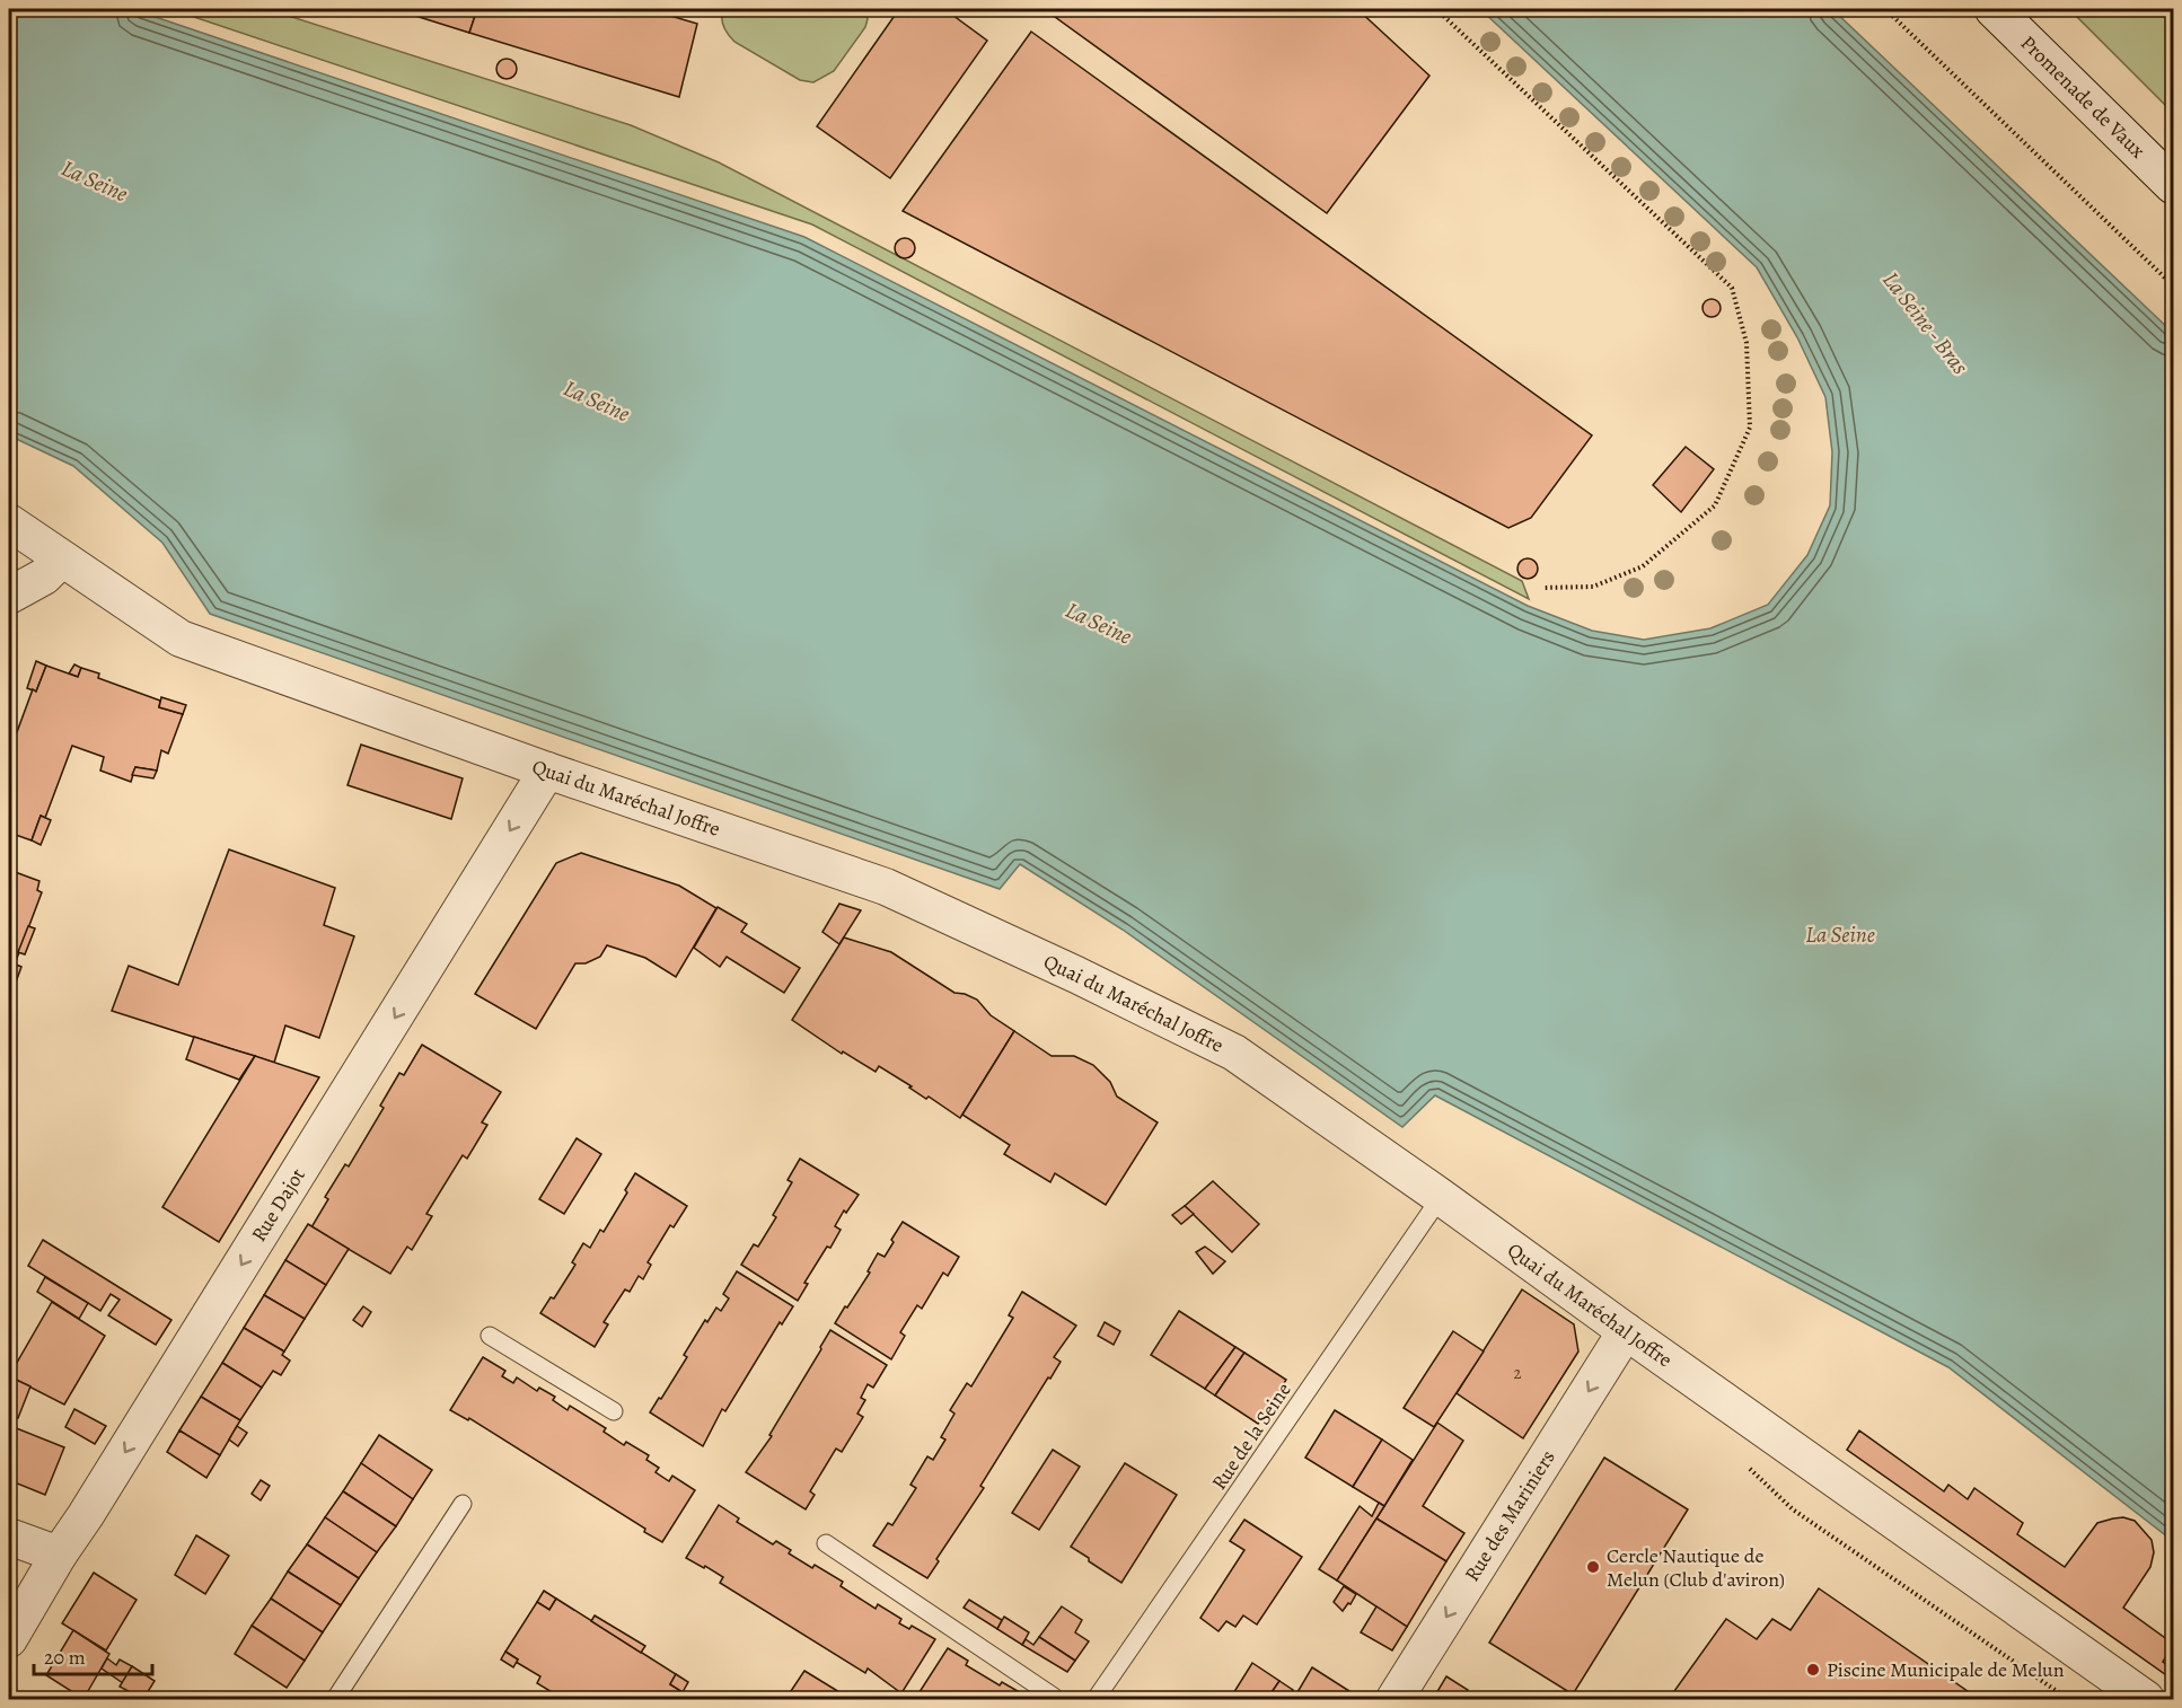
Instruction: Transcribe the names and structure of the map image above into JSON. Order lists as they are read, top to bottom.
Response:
{
  "streets": {
    "main road": ["Promenade de Vaux"],
    "street": ["Quai du Maréchal Joffre", "Rue Dajot", "Rue des Mariniers"],
    "lane": ["Rue de la Seine"]
  },
  "crossings": [
    ["Quai du Maréchal Joffre", "Rue Dajot"],
    ["Quai du Maréchal Joffre", "Rue de la Seine"],
    ["Quai du Maréchal Joffre", "Rue des Mariniers"]
  ],
  "one_way": ["Rue Dajot", "Rue des Mariniers"],
  "water": ["La Seine", "La Seine - Bras"],
  "places": ["Cercle Nautique de Melun (Club d'aviron)", "Piscine Municipale de Melun"],
  "house_numbers": ["2"],
  "scale_bar": "20 m"
}
